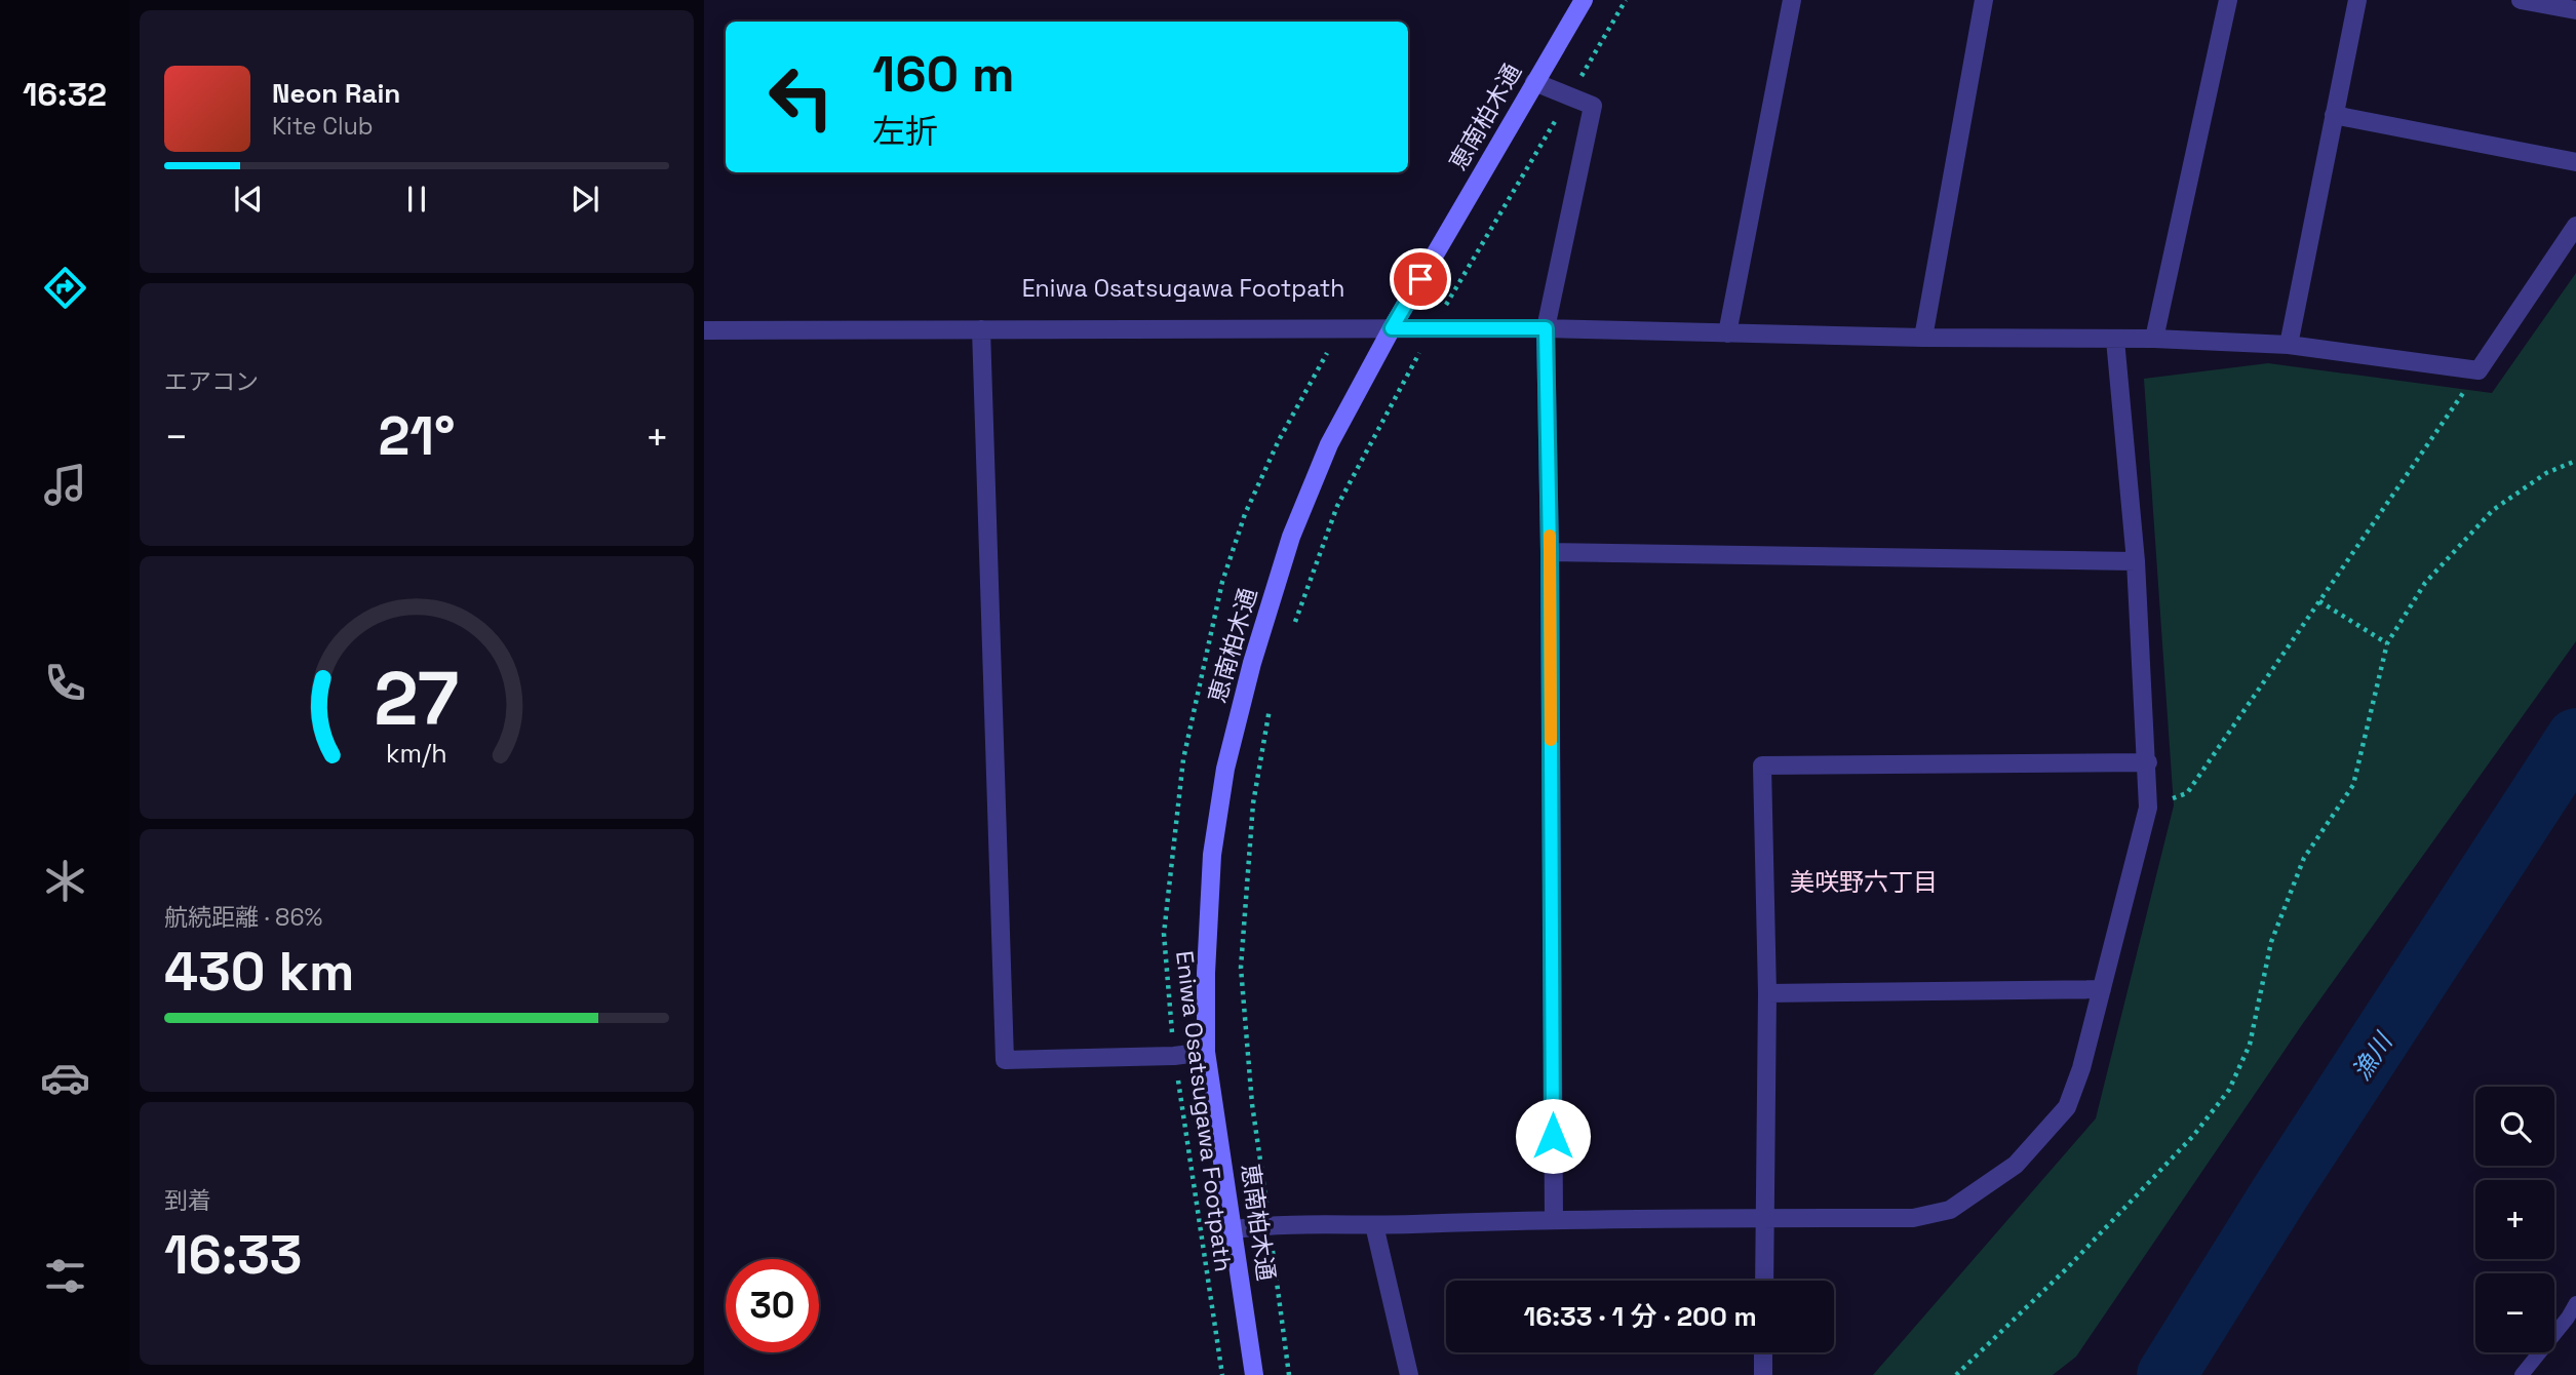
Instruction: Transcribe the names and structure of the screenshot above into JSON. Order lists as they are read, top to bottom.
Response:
{
  "streets": {
    "street": ["恵南柏木通"],
    "path": ["Eniwa Osatsugawa Footpath"]
  },
  "districts": ["美咲野六丁目"],
  "water": ["漁川"],
  "page": {
    "tabs": "16:32",
    "turn": ["160 m", "左折"],
    "song": ["Neon Rain", "Kite Club"],
    "tile": [
      "エアコン",
      ["航続距離 · 86%", "430 km"],
      ["到着", "16:33"]
    ],
    "heat": ["−", "21°", "+"],
    "map_buttons": ["+", "−"],
    "limit": "30",
    "trip": "16:33 · 1 分 · 200 m",
    "gauge": ["27", "km/h"]
  }
}
